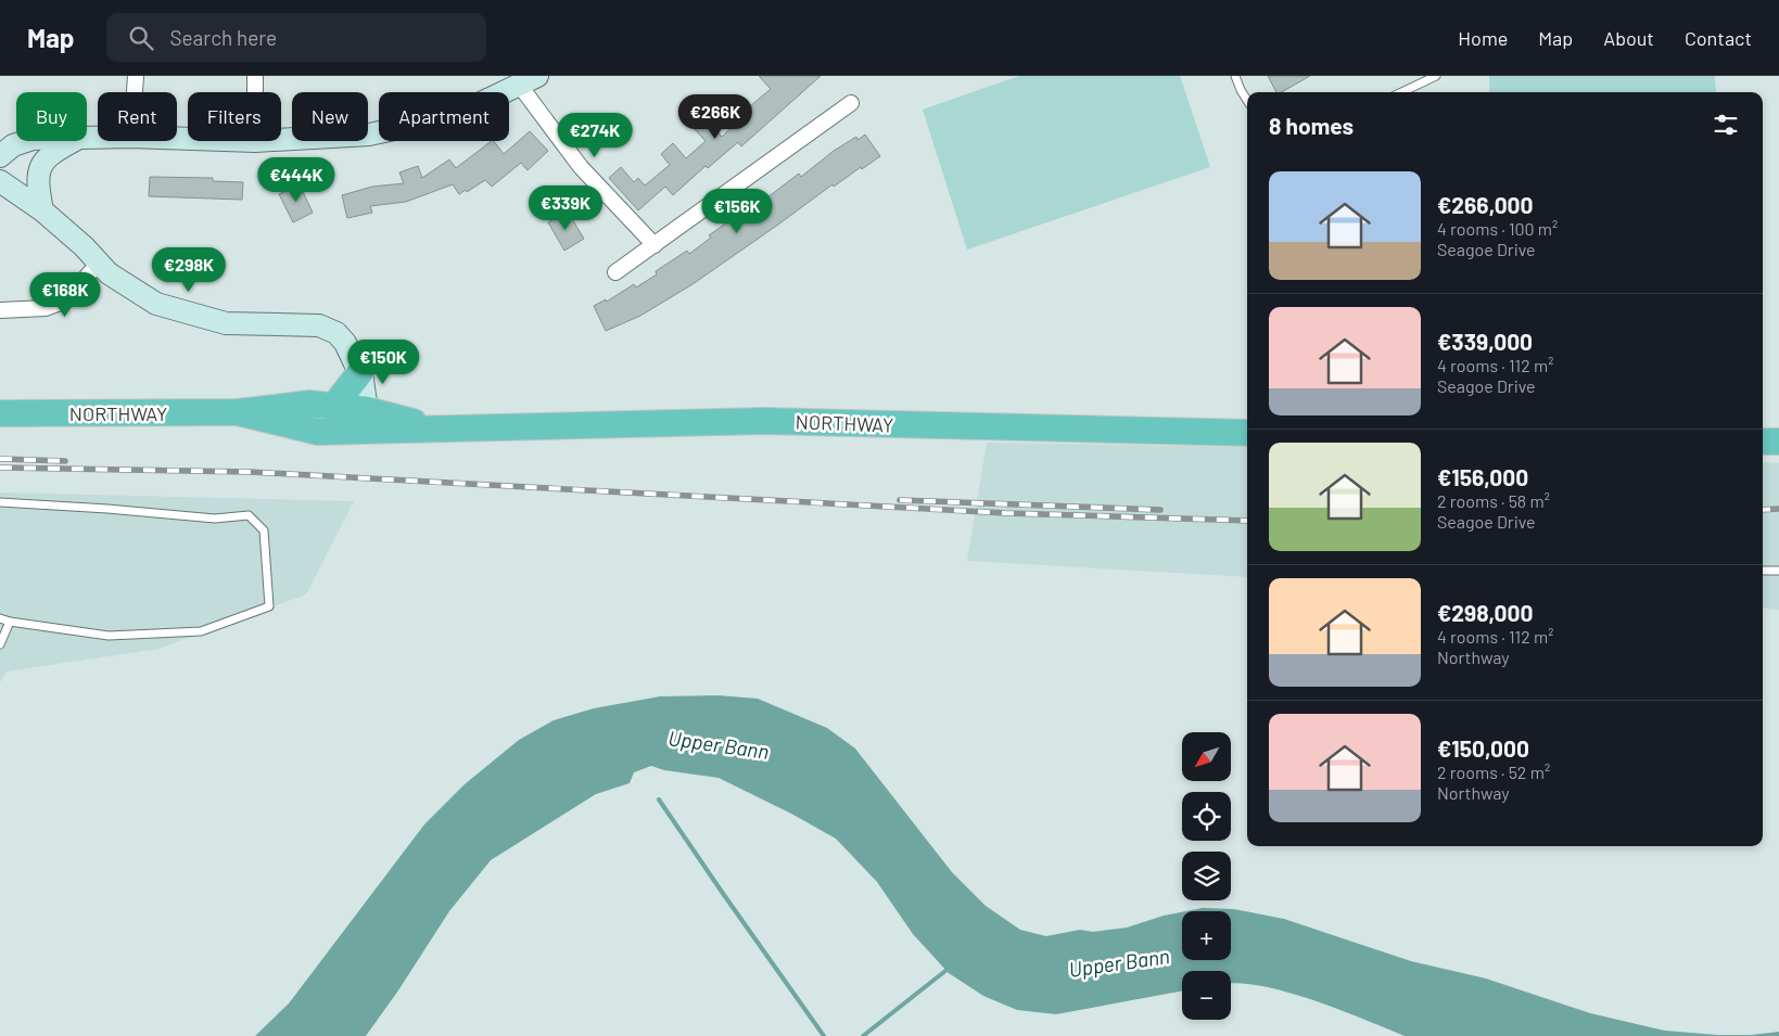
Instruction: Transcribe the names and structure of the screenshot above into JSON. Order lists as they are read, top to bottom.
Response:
{
  "streets": {
    "highway": ["NORTHWAY"]
  },
  "water": ["Upper Bann"],
  "north": "bottom left",
  "page": {
    "header": "Map",
    "search": "Search here",
    "nav": [
      "Home",
      "Map",
      "About",
      "Contact"
    ],
    "chip": [
      "Buy",
      "Rent",
      "Filters",
      "New",
      "Apartment"
    ],
    "heading": "8 homes",
    "price": [
      "€266K",
      "€274K",
      "€444K",
      "€339K",
      "€156K",
      "€298K",
      "€168K",
      "€150K"
    ],
    "list": [
      {
        "name": "€266,000",
        "note": "4 rooms · 100 m² · Seagoe Drive"
      },
      {
        "name": "€339,000",
        "note": "4 rooms · 112 m² · Seagoe Drive"
      },
      {
        "name": "€156,000",
        "note": "2 rooms · 58 m² · Seagoe Drive"
      },
      {
        "name": "€298,000",
        "note": "4 rooms · 112 m² · Northway"
      },
      {
        "name": "€150,000",
        "note": "2 rooms · 52 m² · Northway"
      }
    ],
    "map_buttons": ["+", "−"]
  }
}
